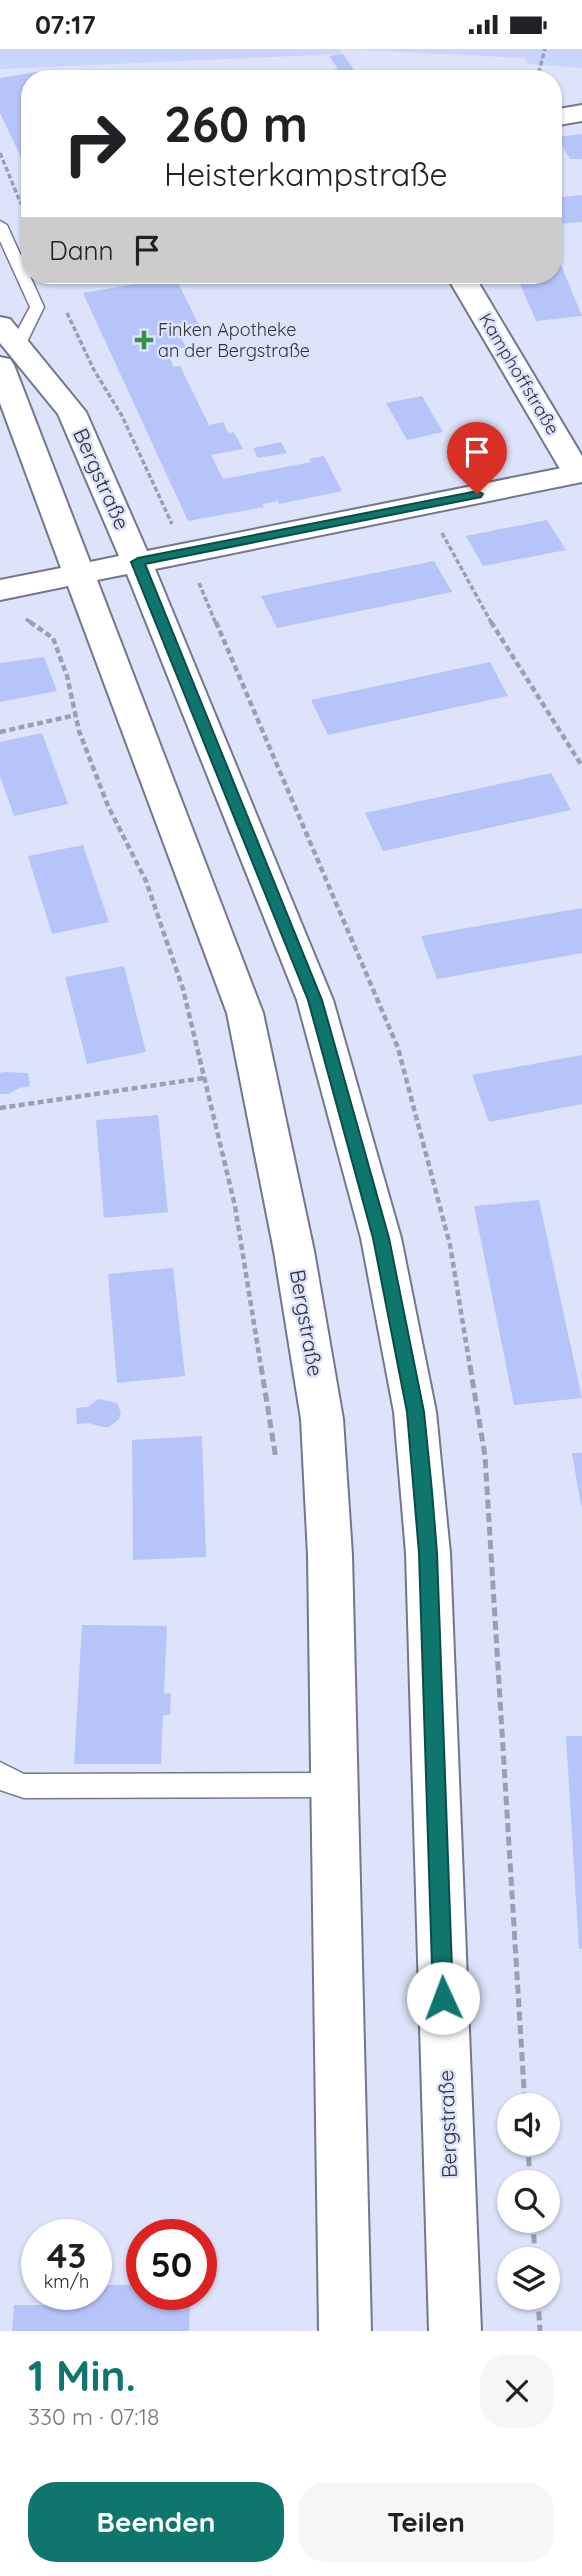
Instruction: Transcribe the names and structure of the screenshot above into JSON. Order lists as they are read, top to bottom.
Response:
{
  "streets": {
    "main road": ["Kamphoffstraße", "Bergstraße"]
  },
  "places": {
    "health": ["Finken Apotheke an der Bergstraße"]
  },
  "page": {
    "status": "07:17",
    "turn": ["260 m", "Heisterkampstraße"],
    "then": "Dann",
    "speed": "43 km/h",
    "limit": "50",
    "heading": ["1 Min.", "330 m · 07:18"],
    "buttons": ["Beenden", "Teilen"]
  }
}
